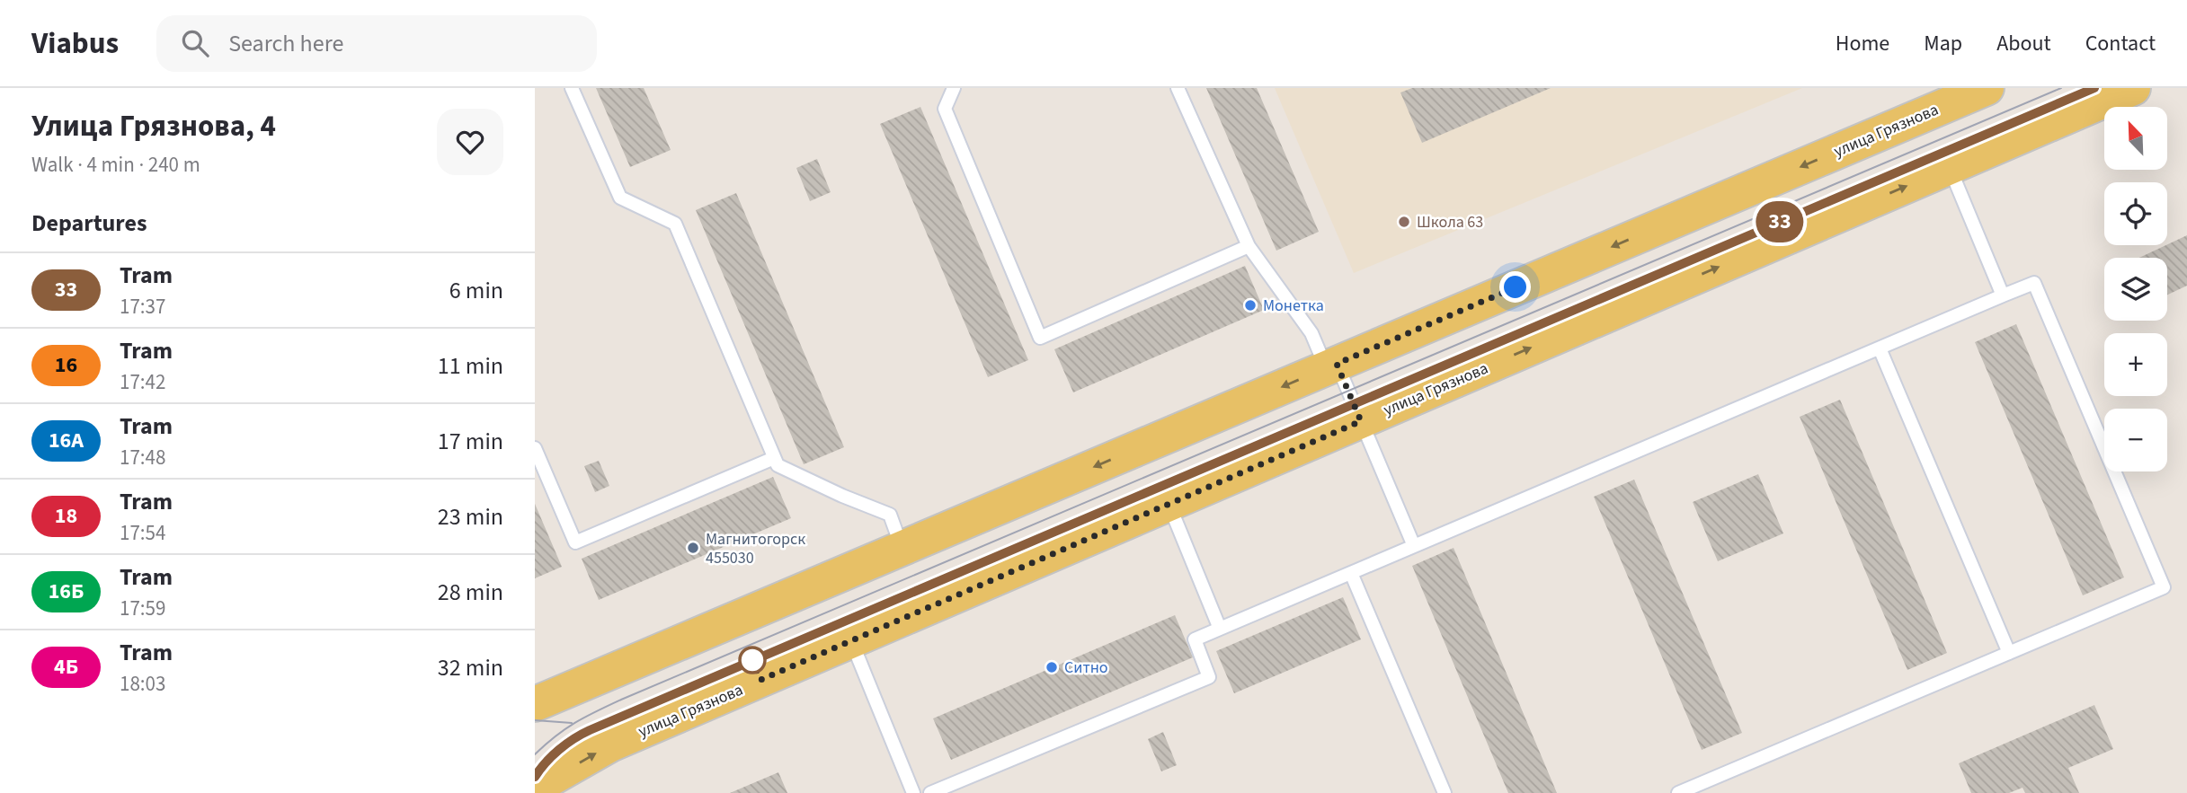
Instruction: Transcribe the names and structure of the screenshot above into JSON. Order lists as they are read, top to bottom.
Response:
{
  "streets": {
    "main road": ["улица Грязнова"]
  },
  "places": [
    "Школа 63",
    "Монетка",
    "Магнитогорск 455030",
    "Ситно"
  ],
  "lines": ["tram line 33"],
  "north": "top left",
  "page": {
    "header": "Viabus",
    "search": "Search here",
    "nav": [
      "Home",
      "Map",
      "About",
      "Contact"
    ],
    "heading": [
      ["Улица Грязнова, 4", "Walk · 4 min · 240 m"],
      "Departures"
    ],
    "on_map": "33",
    "map_buttons": ["+", "−"],
    "list": [
      {
        "mark": "33",
        "name": "Tram",
        "note": "17:37",
        "value": "6 min"
      },
      {
        "mark": "16",
        "name": "Tram",
        "note": "17:42",
        "value": "11 min"
      },
      {
        "mark": "16А",
        "name": "Tram",
        "note": "17:48",
        "value": "17 min"
      },
      {
        "mark": "18",
        "name": "Tram",
        "note": "17:54",
        "value": "23 min"
      },
      {
        "mark": "16Б",
        "name": "Tram",
        "note": "17:59",
        "value": "28 min"
      },
      {
        "mark": "4Б",
        "name": "Tram",
        "note": "18:03",
        "value": "32 min"
      }
    ]
  }
}
